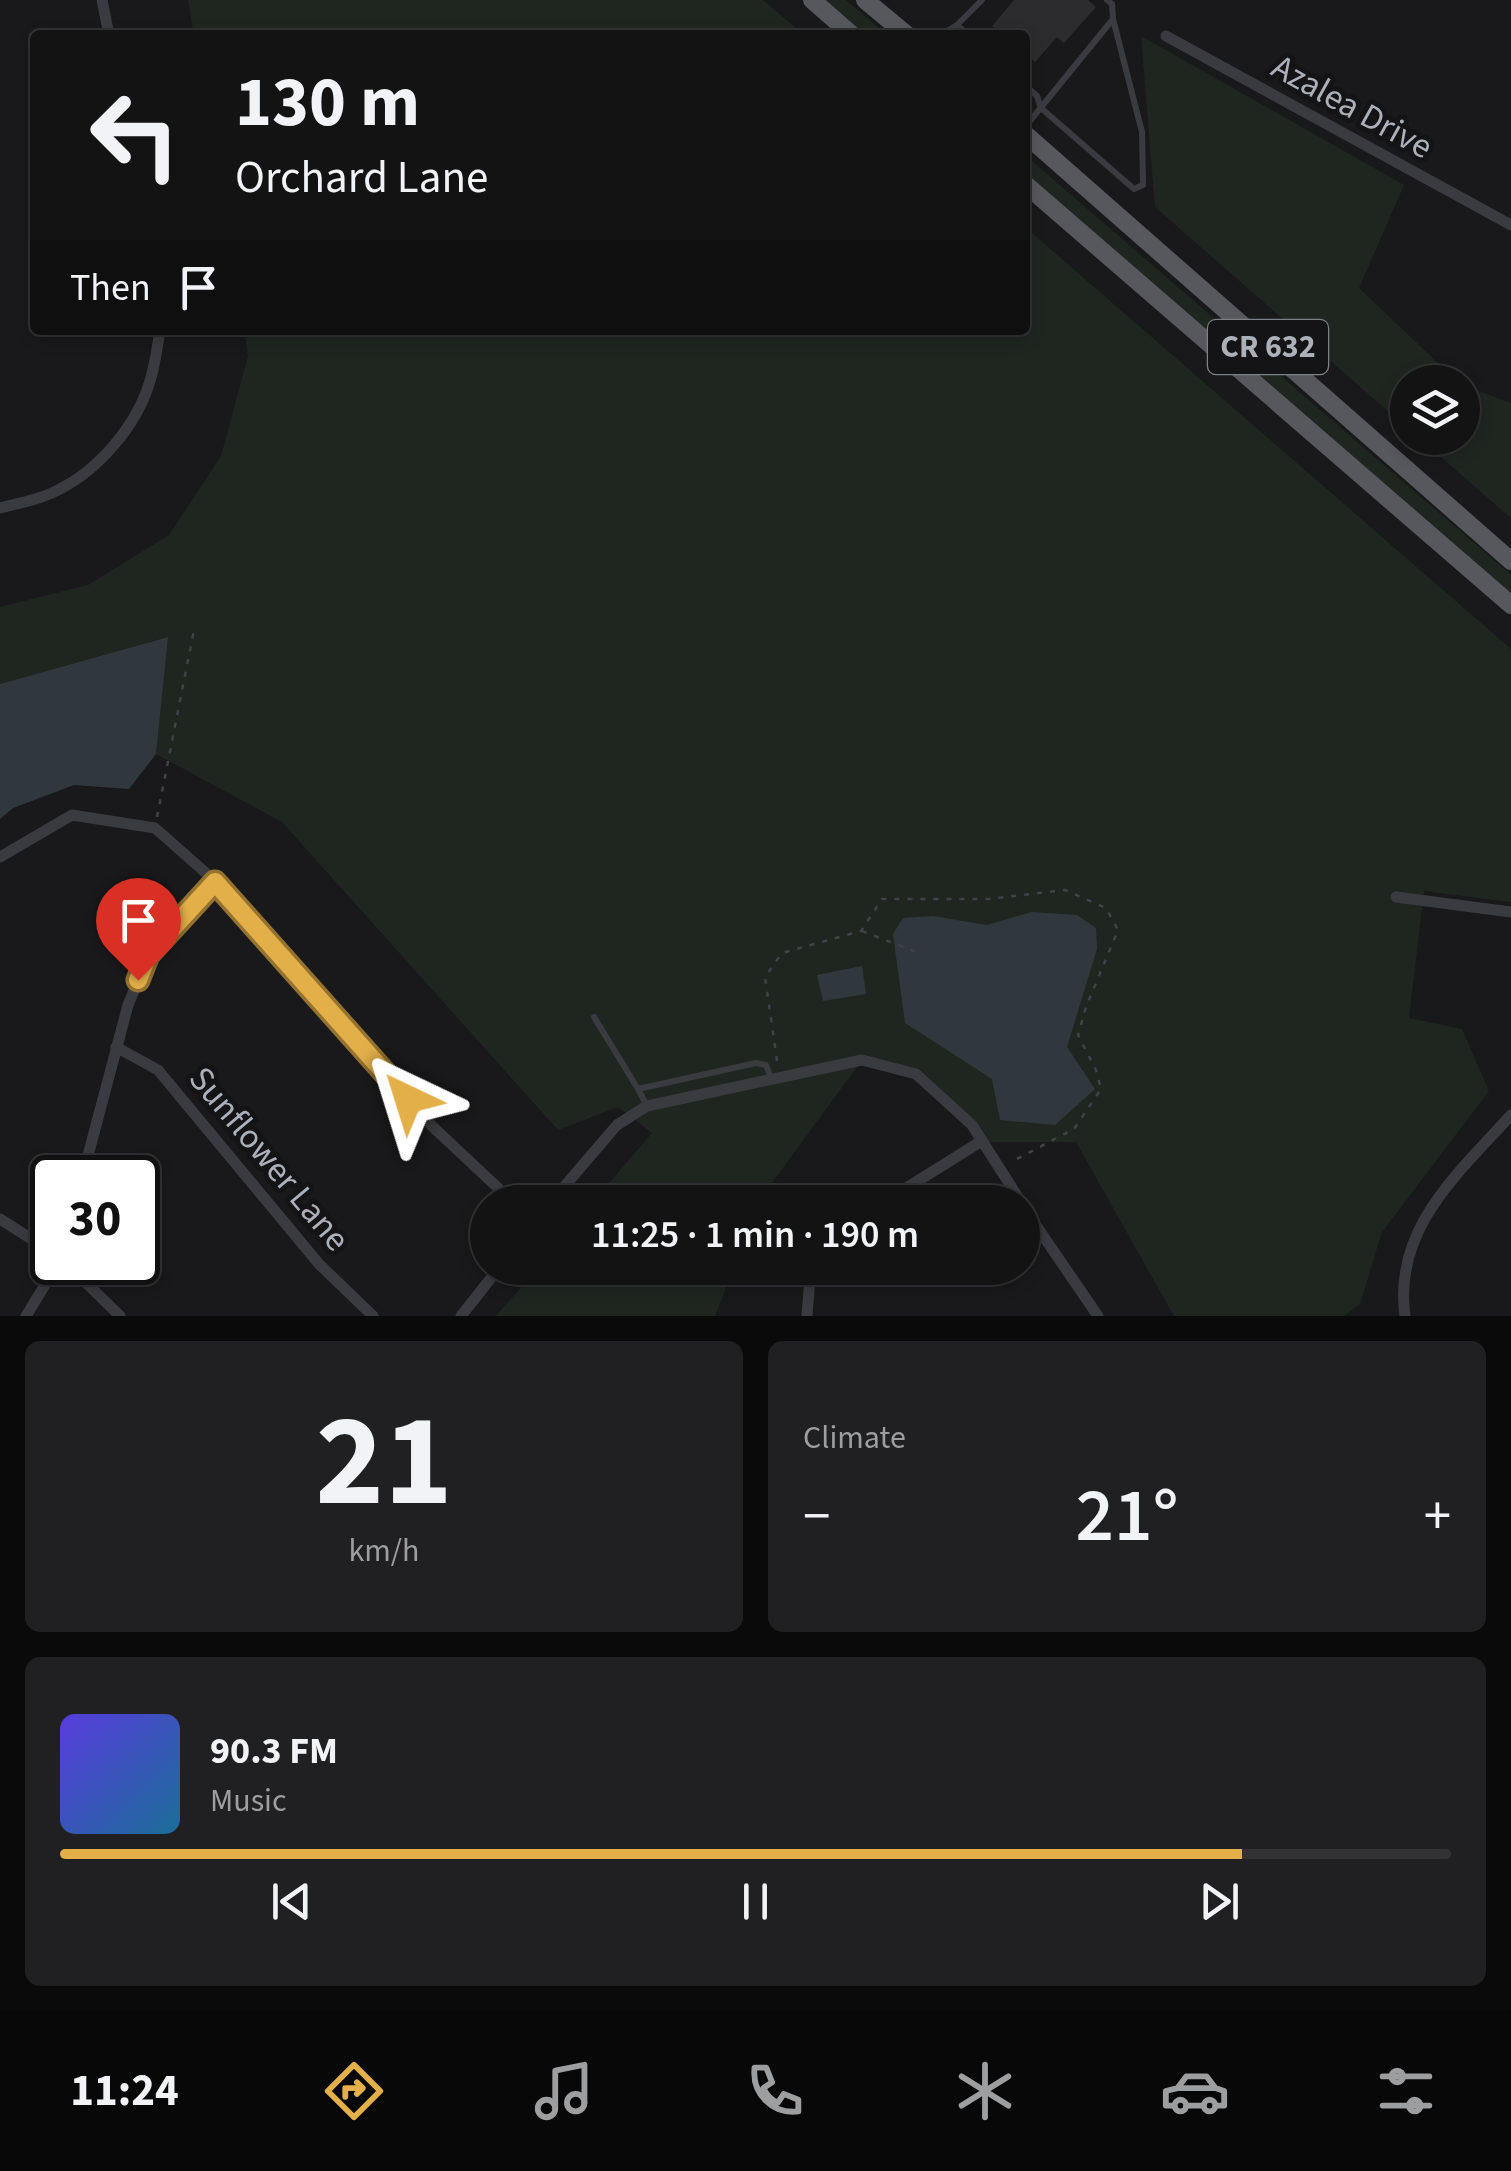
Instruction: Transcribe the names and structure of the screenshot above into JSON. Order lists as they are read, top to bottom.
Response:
{
  "streets": {
    "main road": ["CR 632"],
    "street": ["Azalea Drive", "Sunflower Lane"]
  },
  "page": {
    "turn": ["130 m", "Orchard Lane"],
    "then": "Then",
    "limit": "30",
    "trip": "11:25 · 1 min · 190 m",
    "tile": [
      ["21", "km/h"],
      "Climate"
    ],
    "heat": ["−", "21°", "+"],
    "song": ["90.3 FM", "Music"],
    "tabs": "11:24"
  }
}
